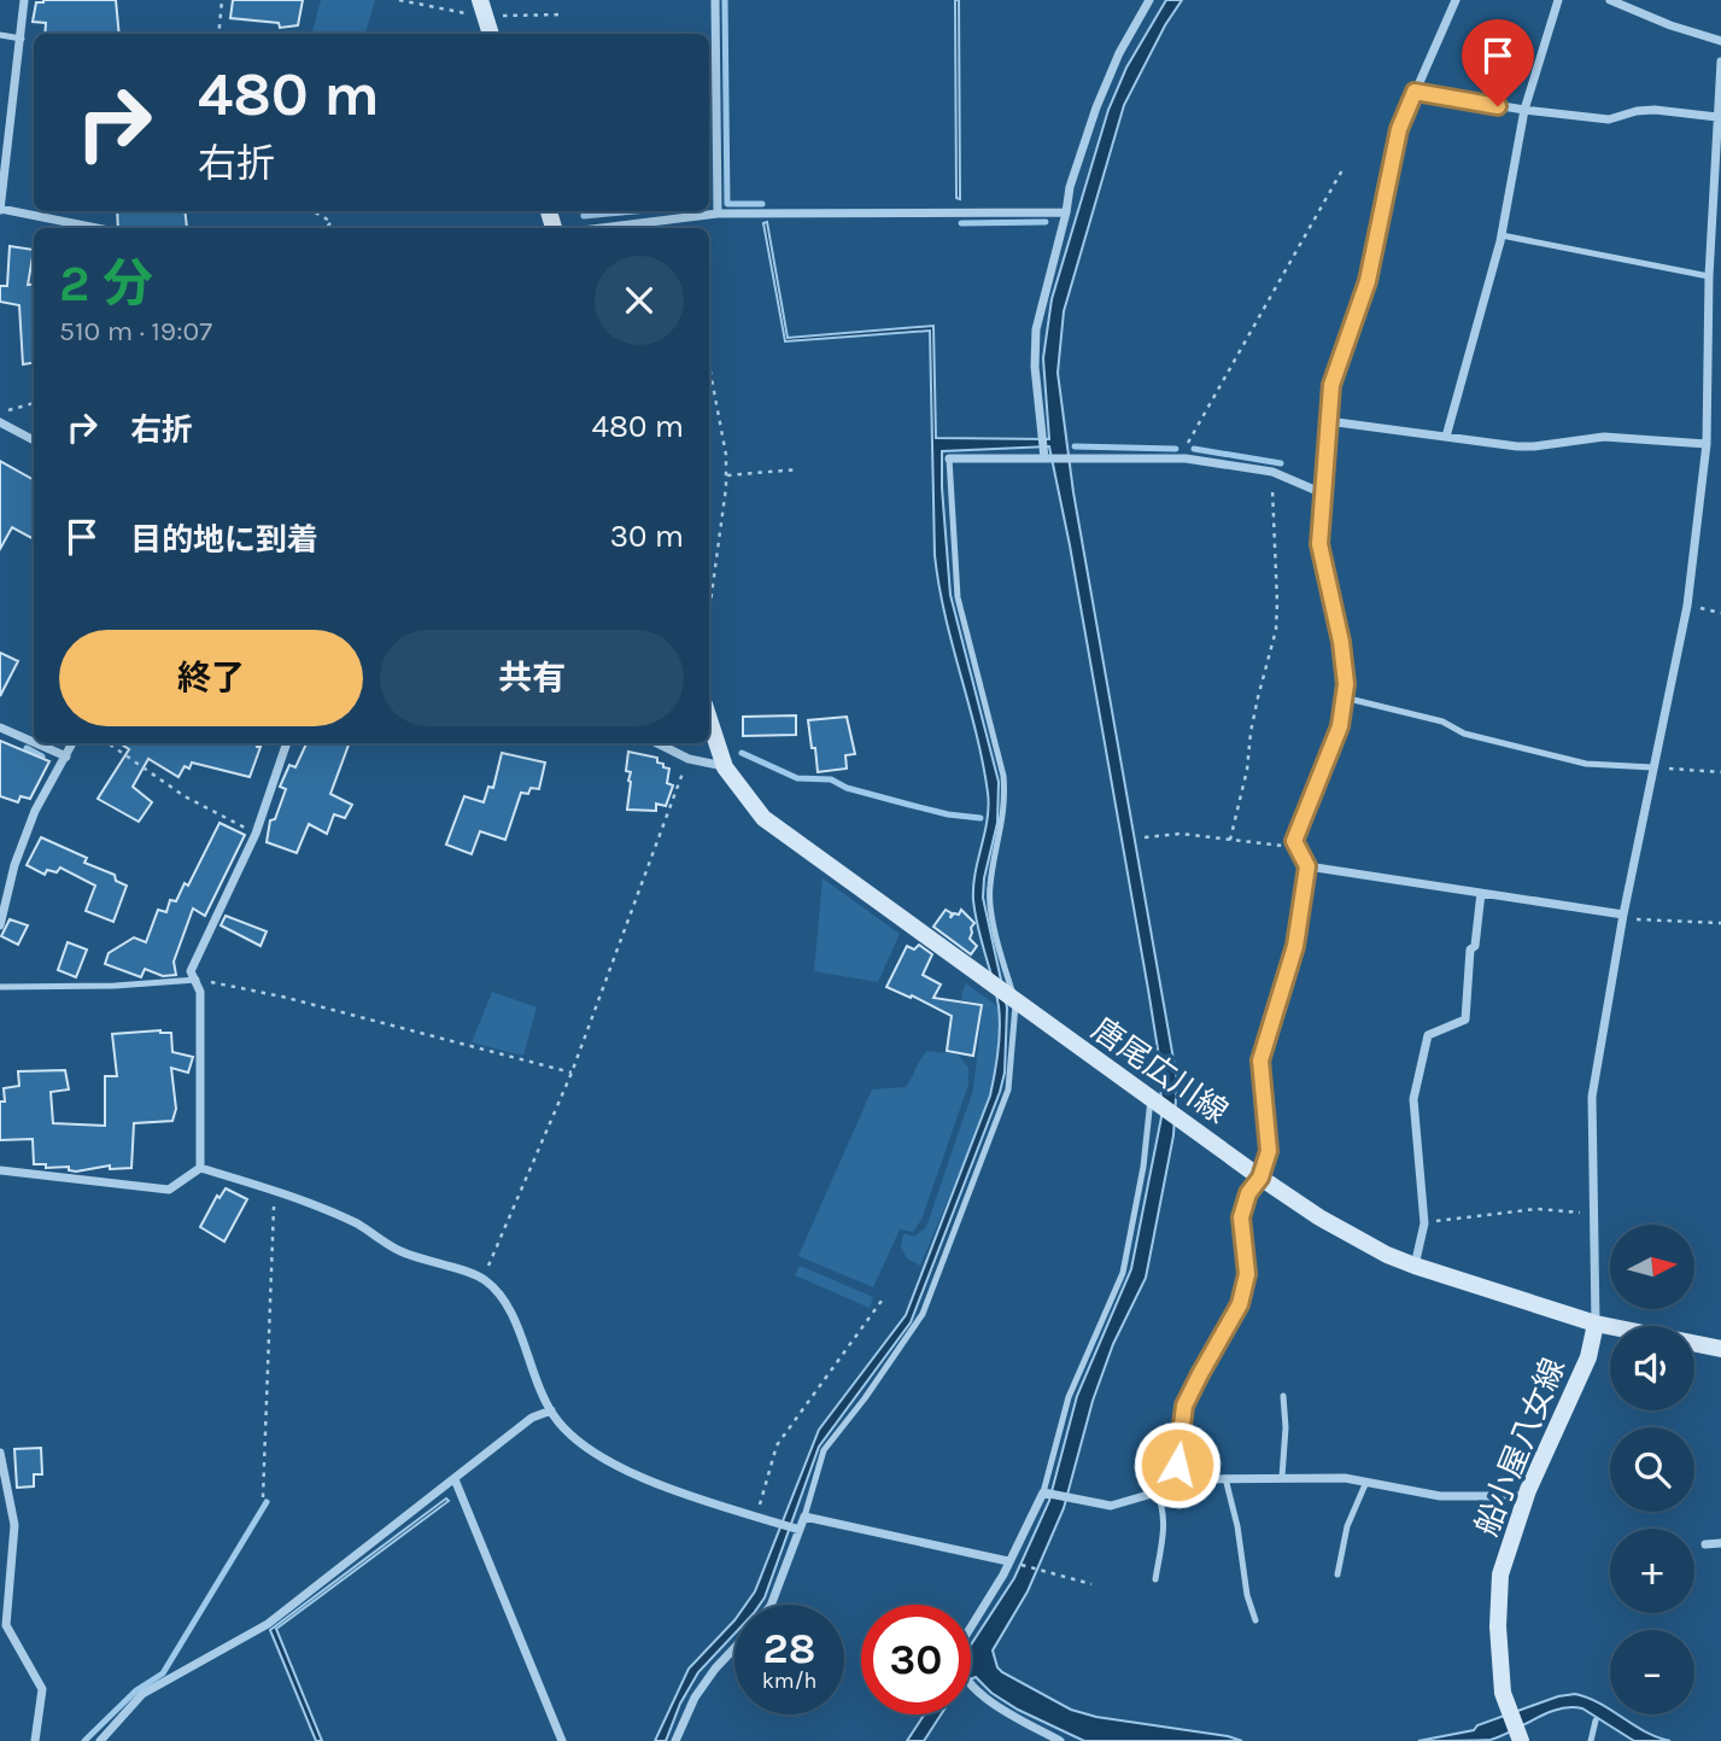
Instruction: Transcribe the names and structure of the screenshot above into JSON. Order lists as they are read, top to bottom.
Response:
{
  "streets": {
    "main road": ["唐尾広川線", "船小屋八女線"]
  },
  "crossings": [
    ["唐尾広川線", "船小屋八女線"]
  ],
  "north": "right",
  "page": {
    "turn": ["480 m", "右折"],
    "heading": ["2 分", "510 m · 19:07"],
    "list": [
      {
        "name": "右折",
        "value": "480 m"
      },
      {
        "name": "目的地に到着",
        "value": "30 m"
      }
    ],
    "buttons": ["終了", "共有"],
    "map_buttons": ["+", "−"],
    "speed": "28 km/h",
    "limit": "30"
  }
}
